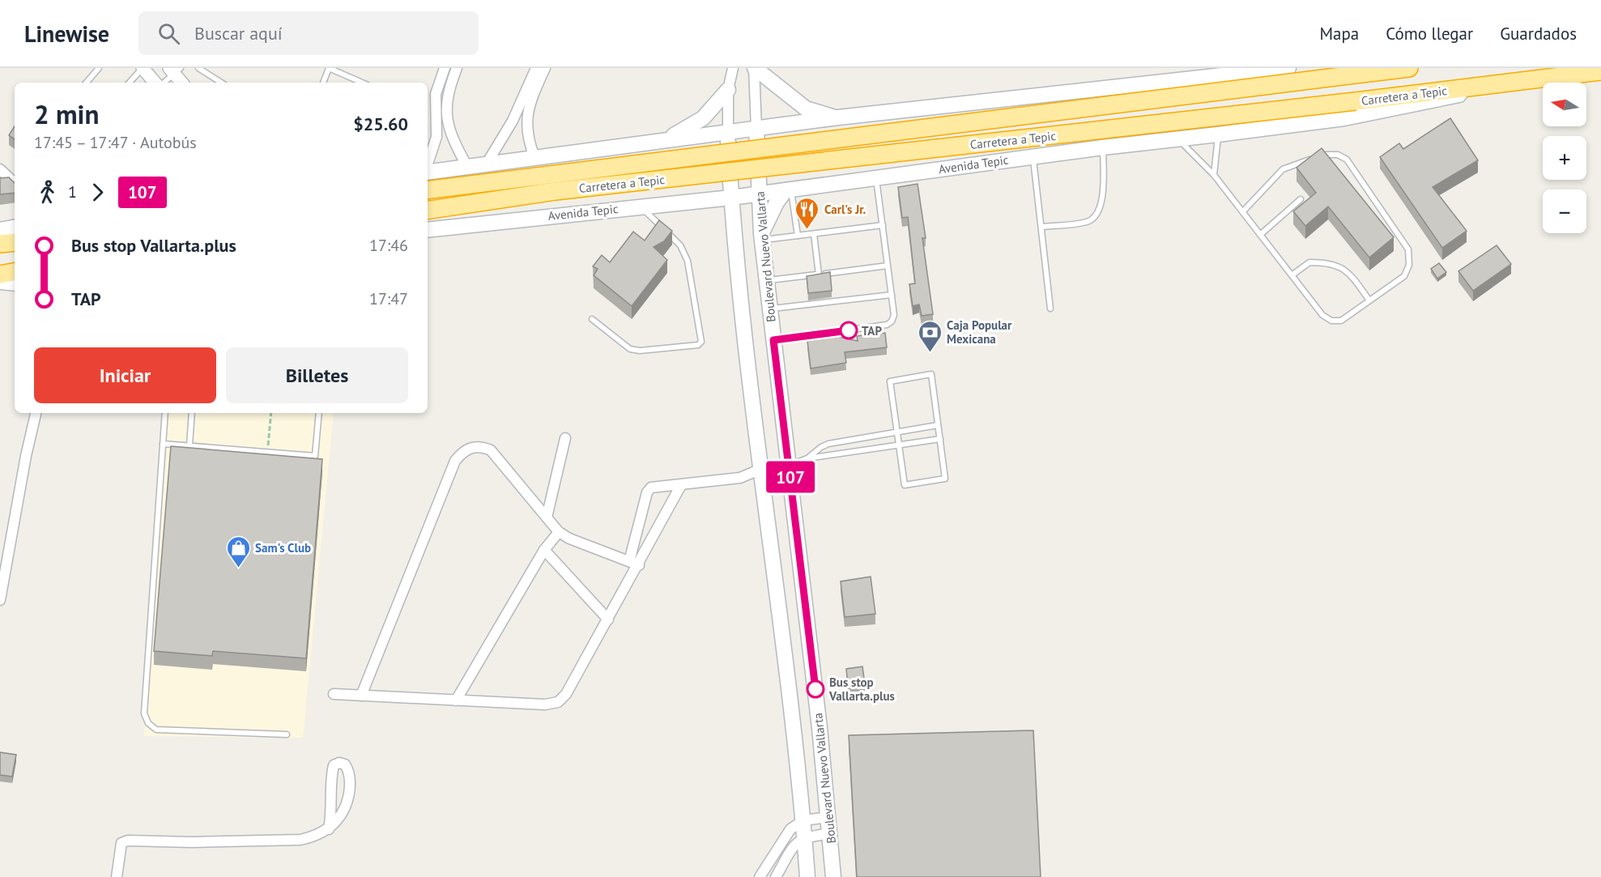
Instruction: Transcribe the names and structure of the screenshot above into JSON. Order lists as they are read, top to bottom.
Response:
{
  "streets": {
    "highway": ["Carretera a Tepic"],
    "main road": ["Avenida Tepic", "Boulevard Nuevo Vallarta"]
  },
  "crossings": [
    ["Carretera a Tepic", "Avenida Tepic"],
    ["Avenida Tepic", "Boulevard Nuevo Vallarta"]
  ],
  "places": {
    "restaurant": ["Carl's Jr."],
    "other": ["TAP", "Bus stop Vallarta.plus"],
    "bank": ["Caja Popular Mexicana"],
    "shop": ["Sam's Club"]
  },
  "lines": ["bus line 107"],
  "north": "left",
  "page": {
    "header": "Linewise",
    "search": "Buscar aquí",
    "nav": ["Mapa", "Cómo llegar", "Guardados"],
    "on_map": "107",
    "map_buttons": ["+", "−"],
    "heading": ["2 min", "17:45 – 17:47 · Autobús", "$25.60"],
    "legs": ["1", "107"],
    "list": [
      {
        "name": "Bus stop Vallarta.plus",
        "value": "17:46"
      },
      {
        "name": "TAP",
        "value": "17:47"
      }
    ],
    "buttons": ["Iniciar", "Billetes"]
  }
}
